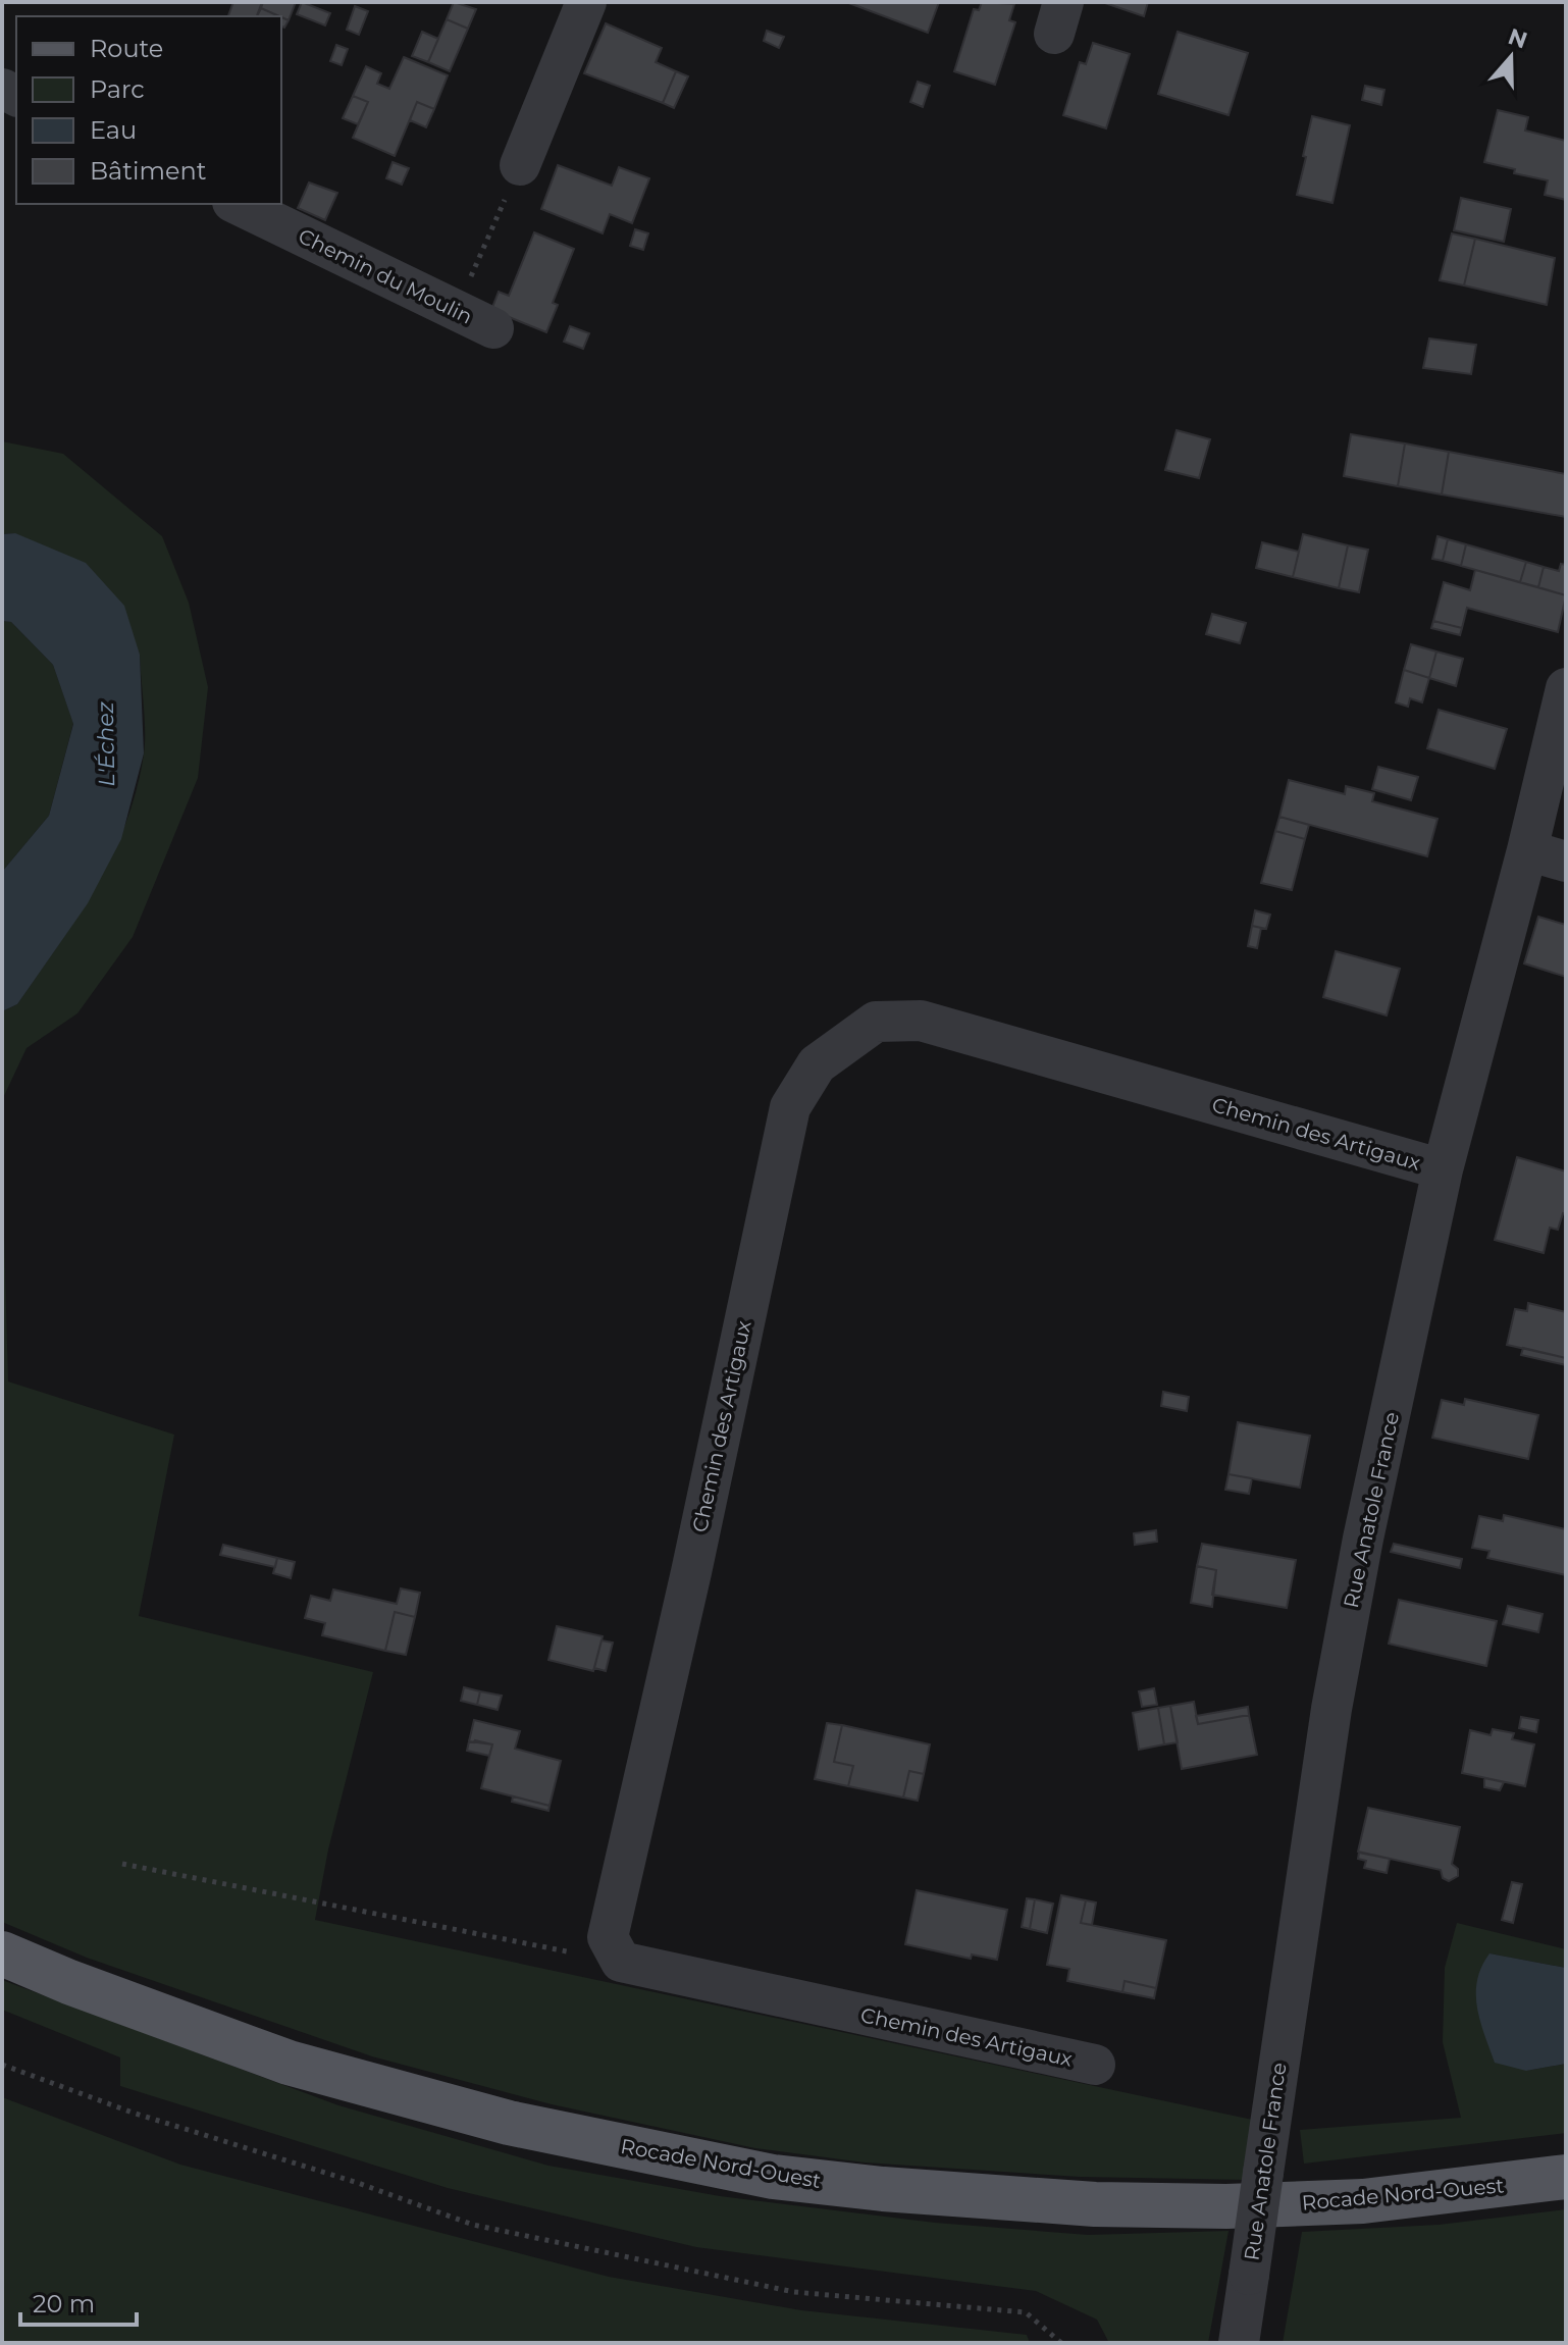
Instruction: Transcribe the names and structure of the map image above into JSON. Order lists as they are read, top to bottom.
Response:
{
  "streets": {
    "main road": ["Rocade Nord-Ouest"],
    "street": ["Chemin du Moulin", "Chemin des Artigaux", "Rue Anatole France"]
  },
  "crossings": [
    ["Chemin des Artigaux", "Rue Anatole France"]
  ],
  "water": ["L'Échez"],
  "legend": [
    "Route",
    "Parc",
    "Eau",
    "Bâtiment"
  ],
  "scale_bar": "20 m",
  "north": "top"
}
